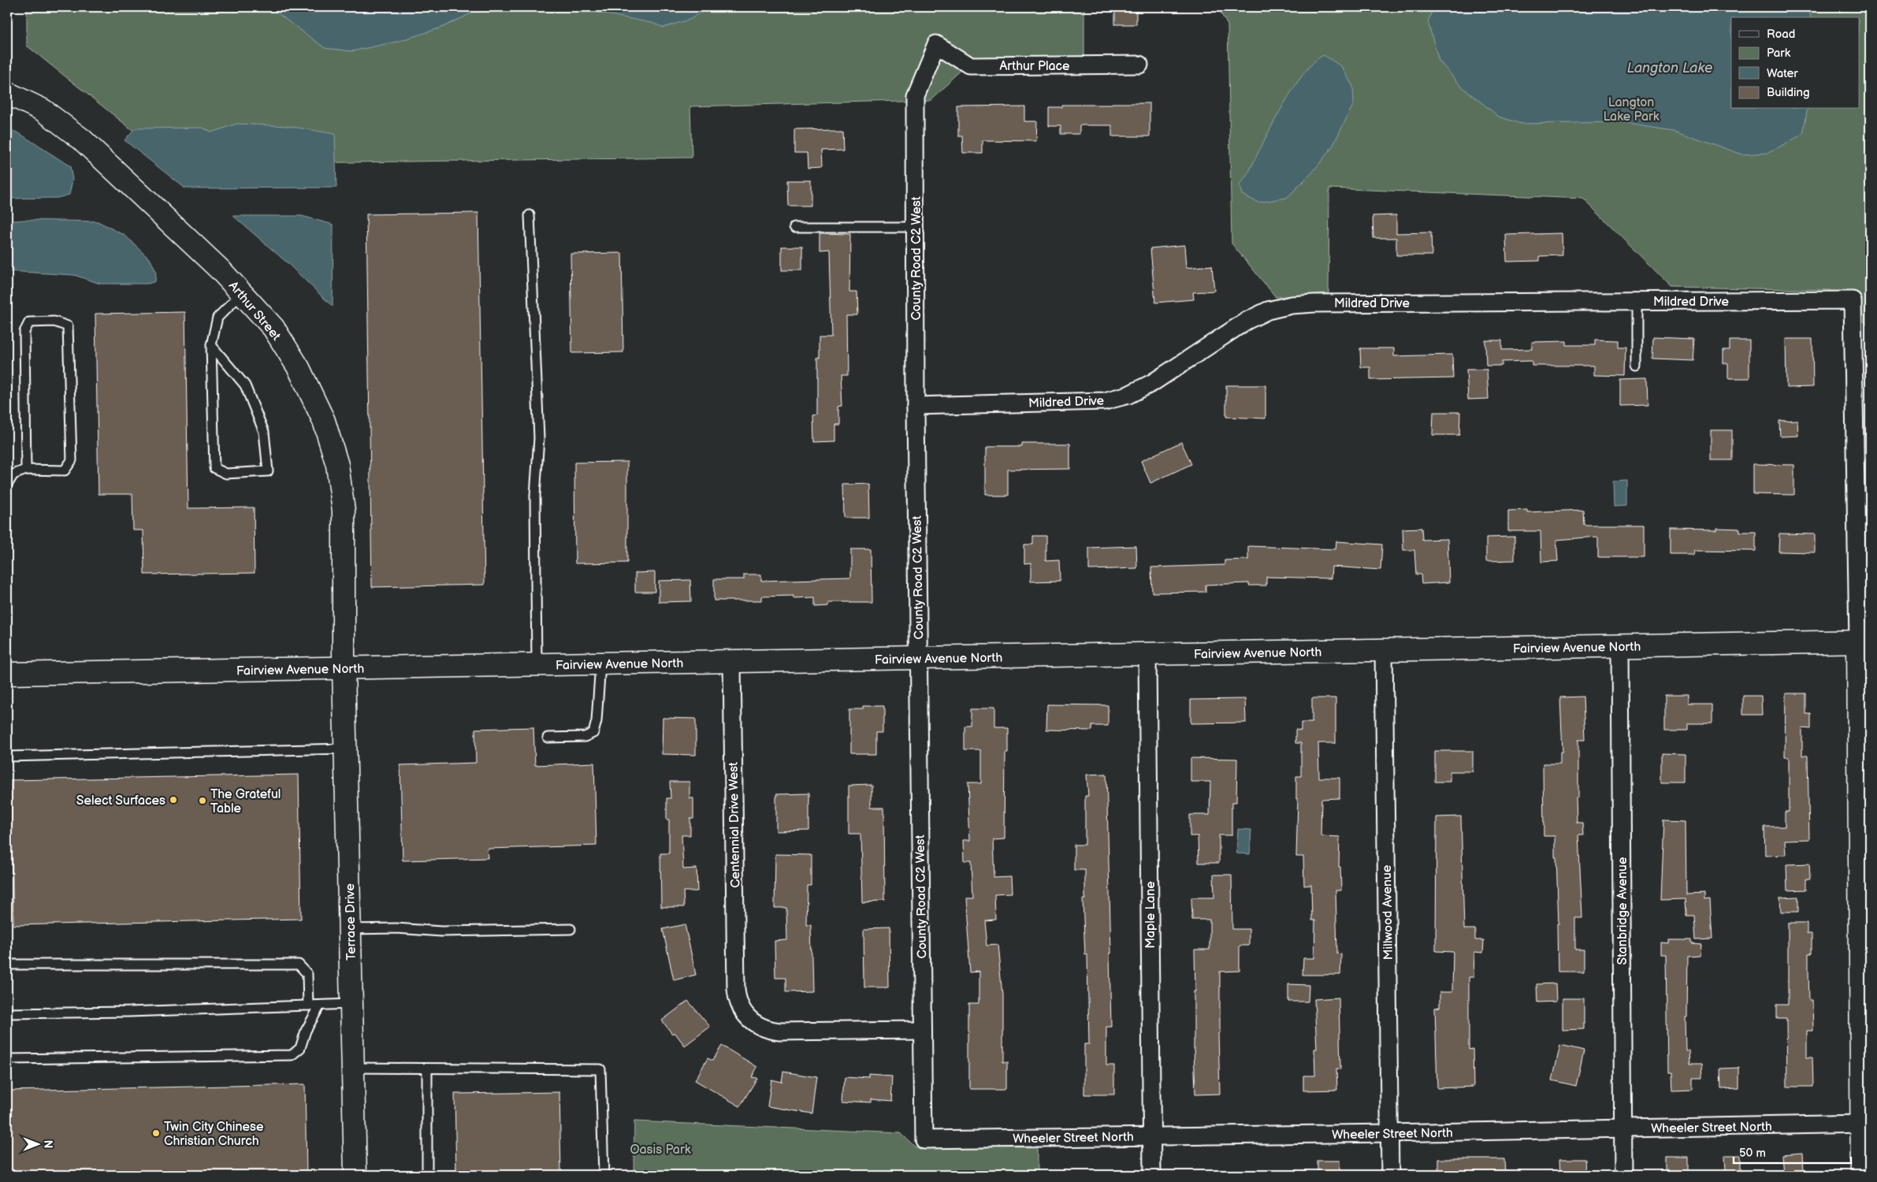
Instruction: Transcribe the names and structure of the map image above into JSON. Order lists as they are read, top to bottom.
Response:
{
  "streets": {
    "street": [
      "Arthur Place",
      "County Road C2 West",
      "Mildred Drive",
      "Arthur Street",
      "Fairview Avenue North",
      "Centennial Drive West",
      "Stanbridge Avenue",
      "Millwood Avenue",
      "Maple Lane",
      "Terrace Drive",
      "Wheeler Street North"
    ]
  },
  "crossings": [
    ["Arthur Place", "County Road C2 West"],
    ["County Road C2 West", "Mildred Drive"],
    ["County Road C2 West", "Fairview Avenue North"],
    ["County Road C2 West", "Centennial Drive West"],
    ["County Road C2 West", "Wheeler Street North"],
    ["Mildred Drive", "Fairview Avenue North"],
    ["Arthur Street", "Fairview Avenue North"],
    ["Arthur Street", "Terrace Drive"],
    ["Fairview Avenue North", "Centennial Drive West"],
    ["Fairview Avenue North", "Stanbridge Avenue"],
    ["Fairview Avenue North", "Millwood Avenue"],
    ["Fairview Avenue North", "Maple Lane"],
    ["Fairview Avenue North", "Terrace Drive"],
    ["Stanbridge Avenue", "Wheeler Street North"],
    ["Millwood Avenue", "Wheeler Street North"],
    ["Maple Lane", "Wheeler Street North"]
  ],
  "water": ["Langton Lake"],
  "parks": ["Langton Lake Park", "Oasis Park"],
  "places": ["Select Surfaces", "The Grateful Table", "Twin City Chinese Christian Church"],
  "legend": [
    "Road",
    "Park",
    "Water",
    "Building"
  ],
  "scale_bar": "50 m",
  "north": "right"
}
